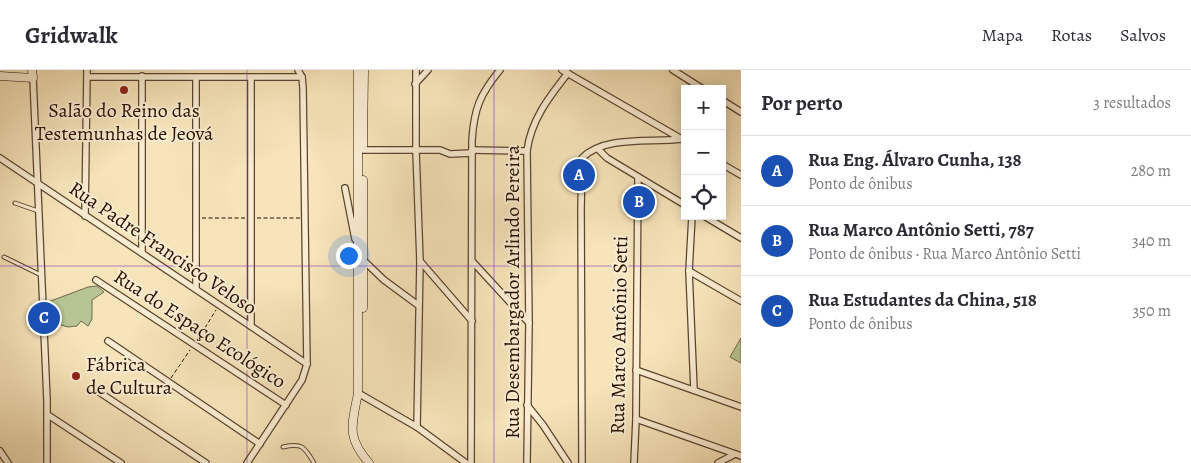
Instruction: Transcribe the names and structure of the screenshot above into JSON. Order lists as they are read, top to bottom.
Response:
{
  "streets": {
    "street": [
      "Rua Padre Francisco Veloso",
      "Rua Desembargador Arlindo Pereira",
      "Rua do Espaço Ecológico",
      "Rua Marco Antônio Setti"
    ]
  },
  "places": ["Salão do Reino das Testemunhas de Jeová", "Fábrica de Cultura"],
  "page": {
    "header": "Gridwalk",
    "nav": ["Mapa", "Rotas", "Salvos"],
    "heading": ["Por perto", "3 resultados"],
    "map_buttons": ["+", "−"],
    "list": [
      {
        "mark": "A",
        "name": "Rua Eng. Álvaro Cunha, 138",
        "note": "Ponto de ônibus",
        "value": "280 m"
      },
      {
        "mark": "B",
        "name": "Rua Marco Antônio Setti, 787",
        "note": "Ponto de ônibus · Rua Marco Antônio Setti",
        "value": "340 m"
      },
      {
        "mark": "C",
        "name": "Rua Estudantes da China, 518",
        "note": "Ponto de ônibus",
        "value": "350 m"
      }
    ],
    "pins": ["A", "B", "C"]
  }
}
